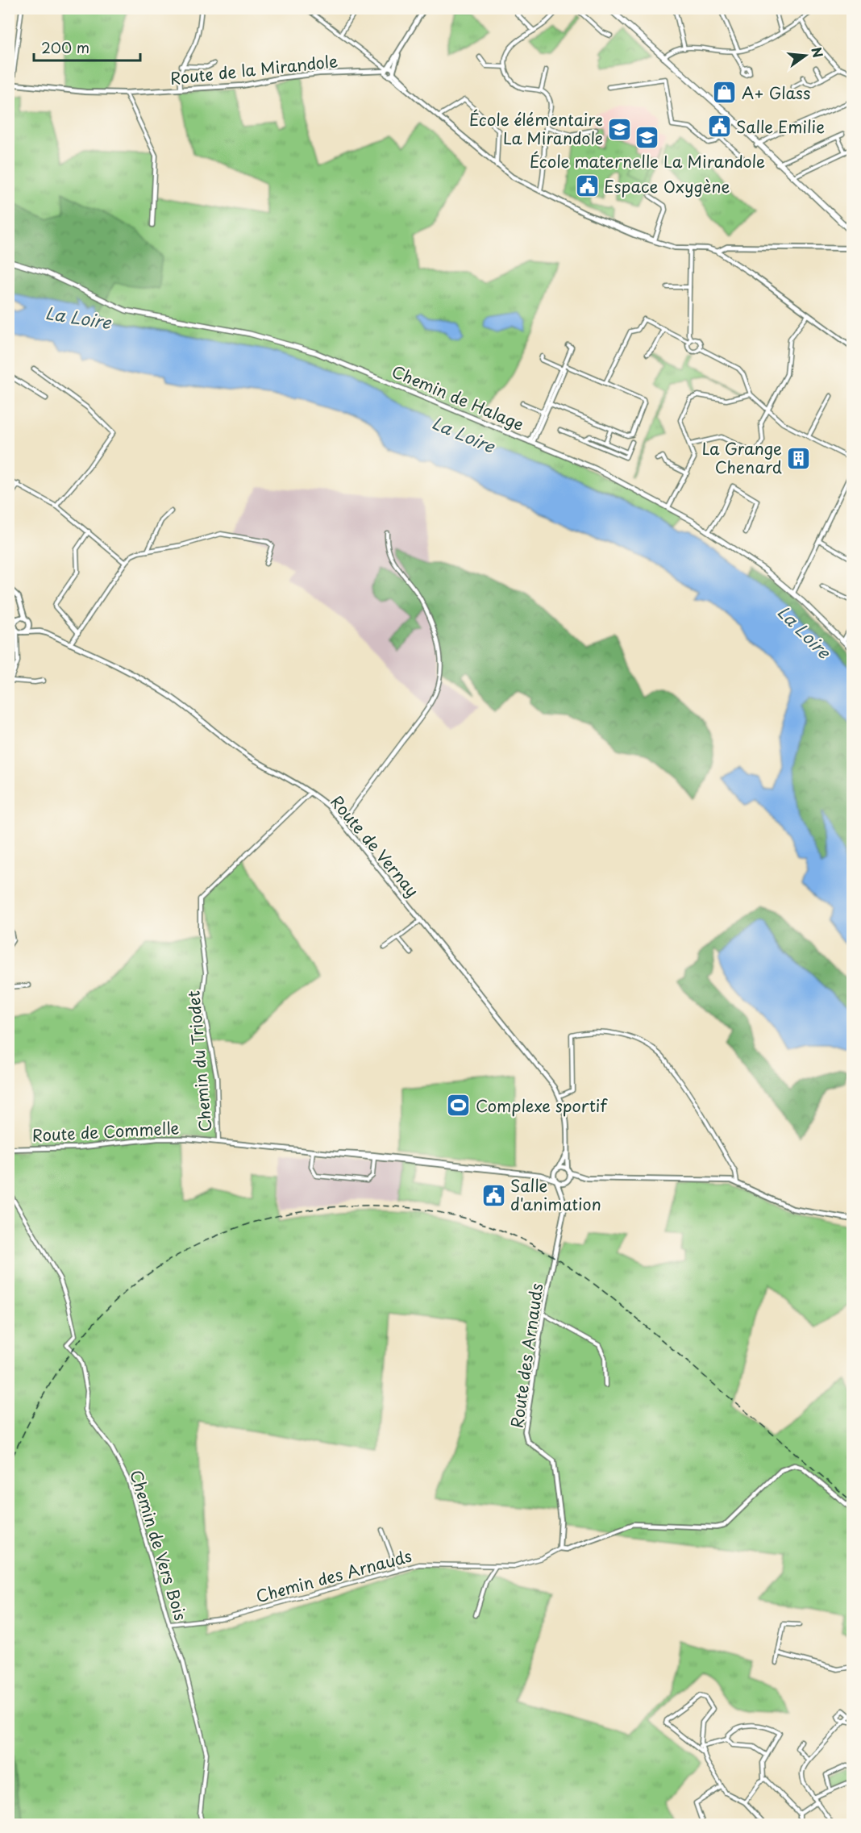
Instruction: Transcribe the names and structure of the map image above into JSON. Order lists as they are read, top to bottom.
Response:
{
  "streets": {
    "main road": ["Chemin de Halage"],
    "street": [
      "Route de la Mirandole",
      "Route de Vernay",
      "Chemin du Triodet",
      "Route de Commelle",
      "Route des Arnauds",
      "Chemin de Vers Bois",
      "Chemin des Arnauds"
    ]
  },
  "crossings": [
    ["Route de Vernay", "Chemin du Triodet"],
    ["Route de Vernay", "Route de Commelle"],
    ["Route de Vernay", "Route des Arnauds"],
    ["Chemin du Triodet", "Route de Commelle"],
    ["Route de Commelle", "Route des Arnauds"],
    ["Route des Arnauds", "Chemin des Arnauds"],
    ["Chemin de Vers Bois", "Chemin des Arnauds"]
  ],
  "water": ["La Loire"],
  "places": {
    "shop": ["A+ Glass"],
    "public building": ["Salle Emilie", "Espace Oxygène", "Salle d'animation"],
    "school or university": ["École élémentaire La Mirandole", "École maternelle La Mirandole"],
    "building": ["La Grange Chenard"],
    "sports": ["Complexe sportif"]
  },
  "scale_bar": "200 m",
  "north": "right"
}
